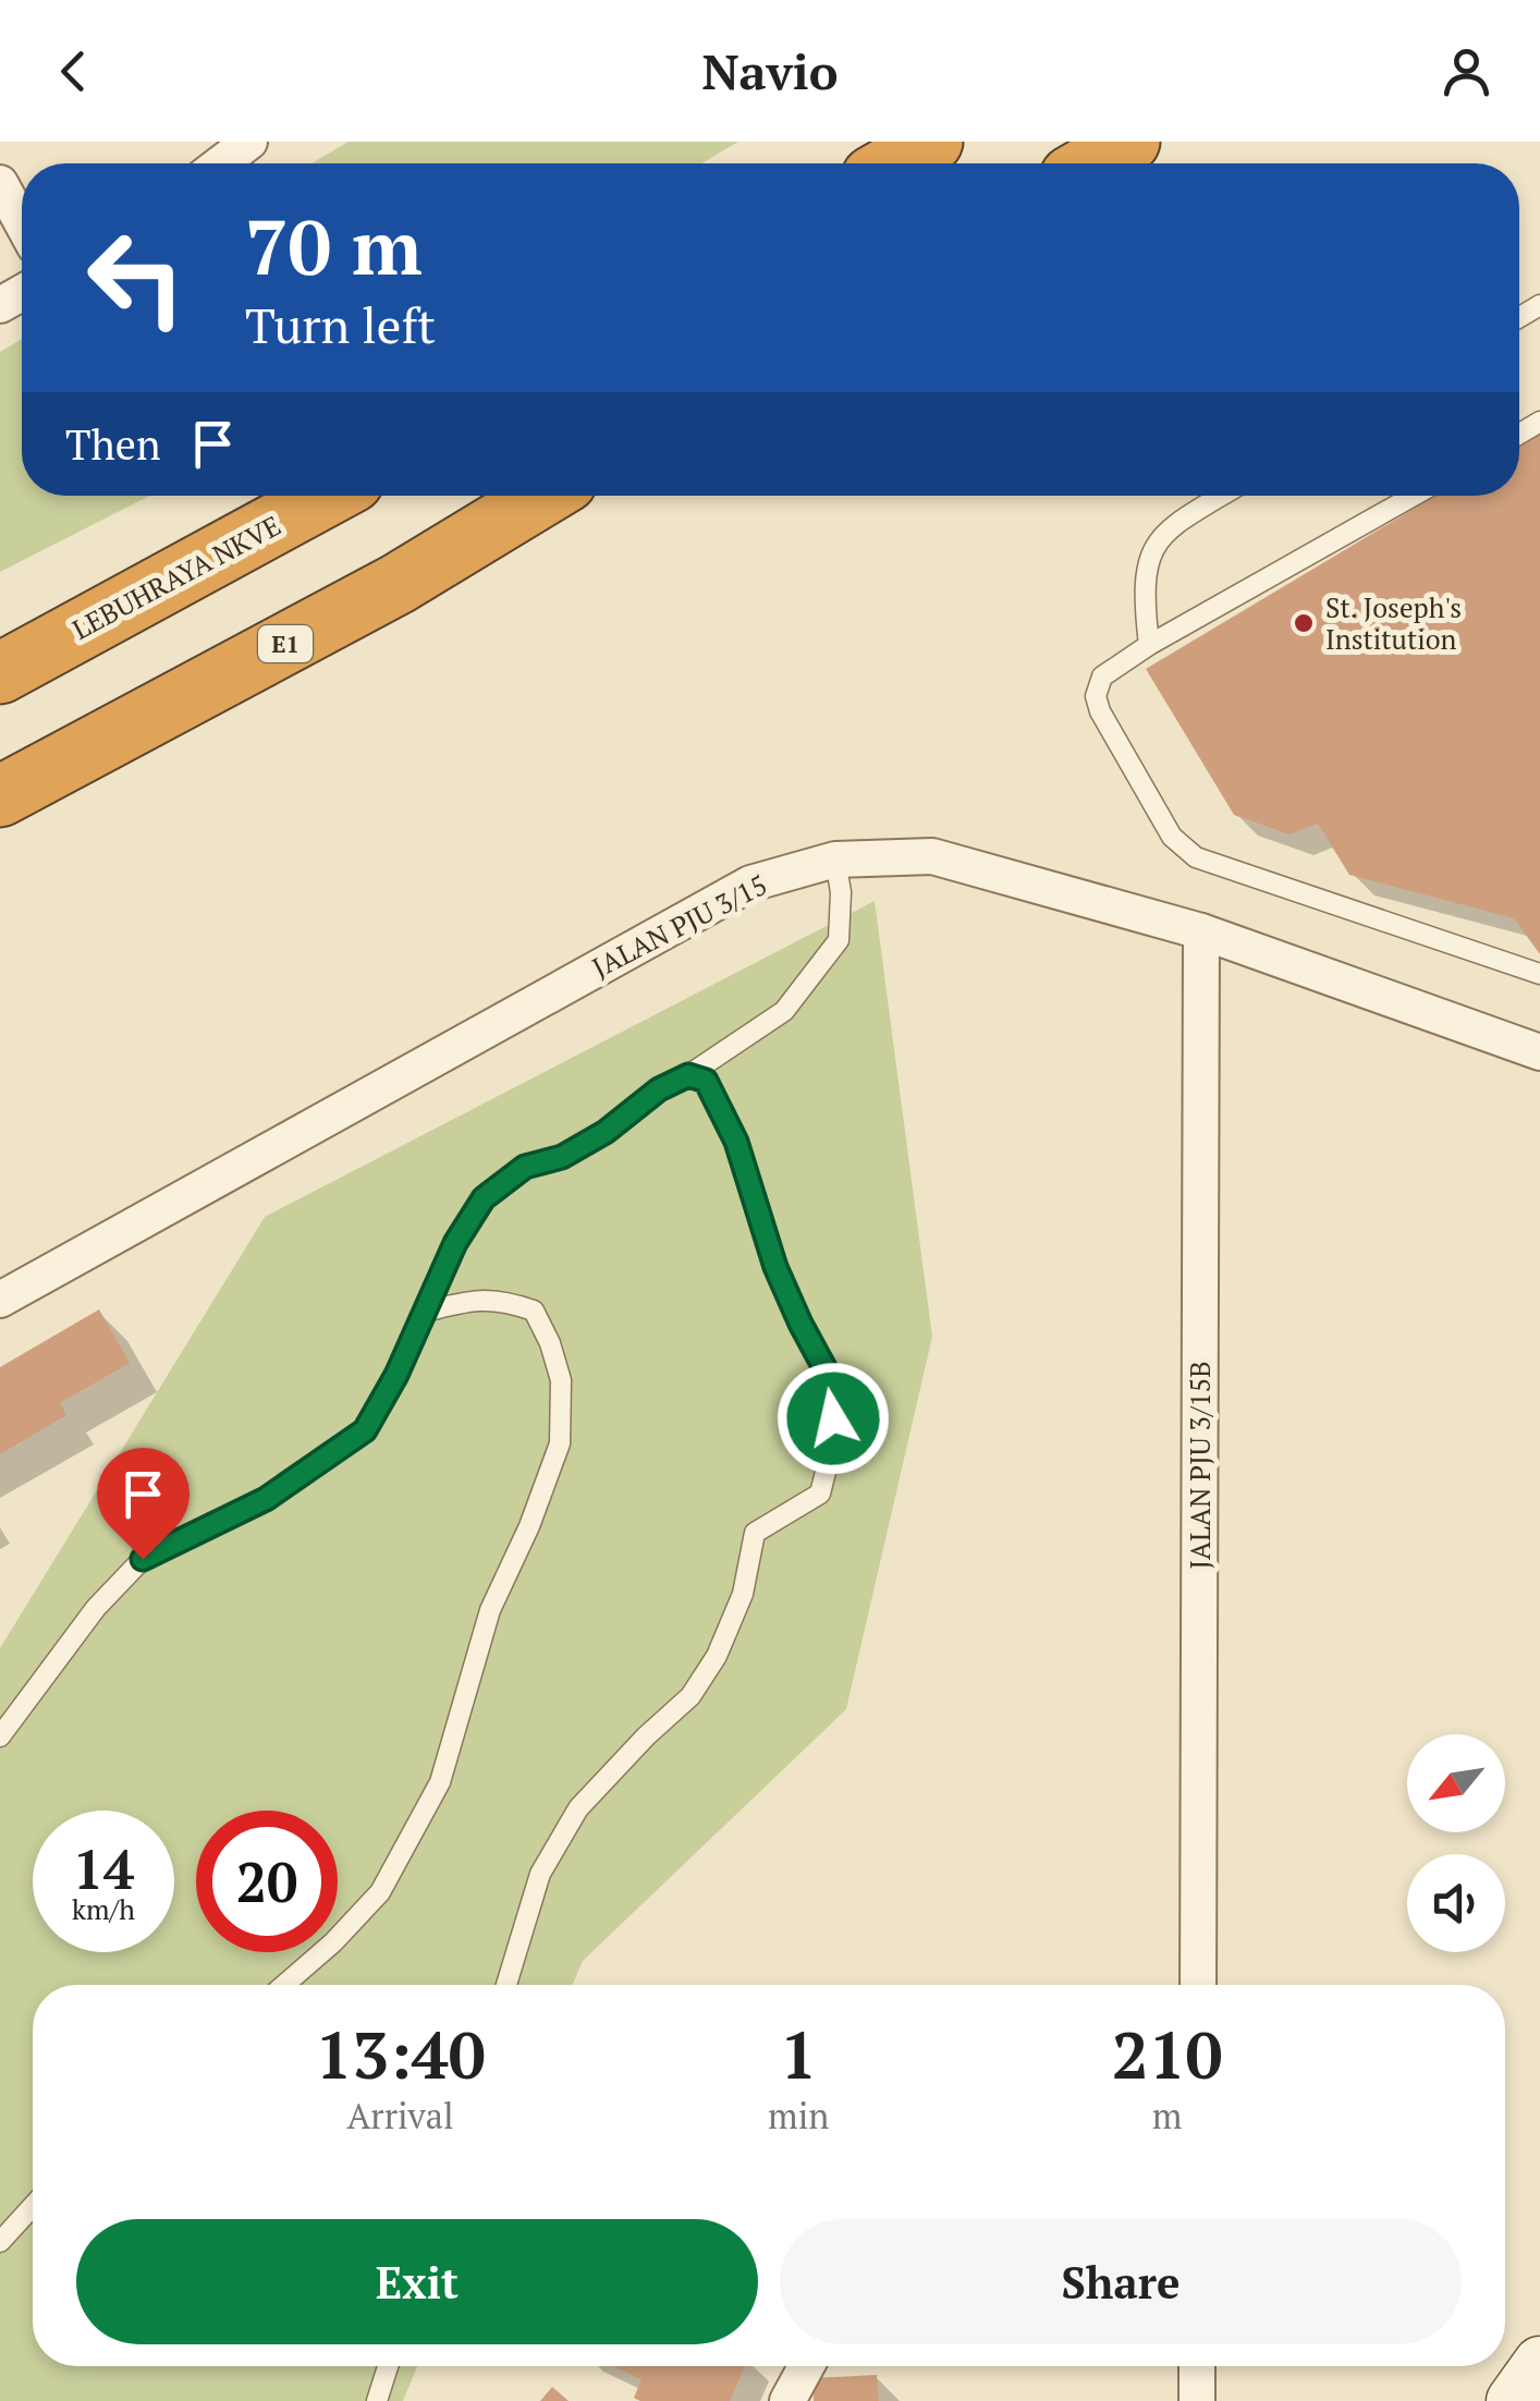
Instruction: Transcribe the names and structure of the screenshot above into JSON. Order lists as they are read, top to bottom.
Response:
{
  "streets": {
    "highway": ["LEBUHRAYA NKVE", "E1"],
    "street": ["JALAN PJU 3/15", "JALAN PJU 3/15B"]
  },
  "crossings": [
    ["JALAN PJU 3/15", "JALAN PJU 3/15B"]
  ],
  "places": ["St. Joseph's Institution"],
  "north": "bottom left",
  "page": {
    "header": "Navio",
    "turn": ["70 m", "Turn left"],
    "then": "Then",
    "speed": "14 km/h",
    "limit": "20",
    "eta": [
      "13:40",
      "Arrival",
      "1",
      "min",
      "210",
      "m"
    ],
    "buttons": ["Exit", "Share"]
  }
}
